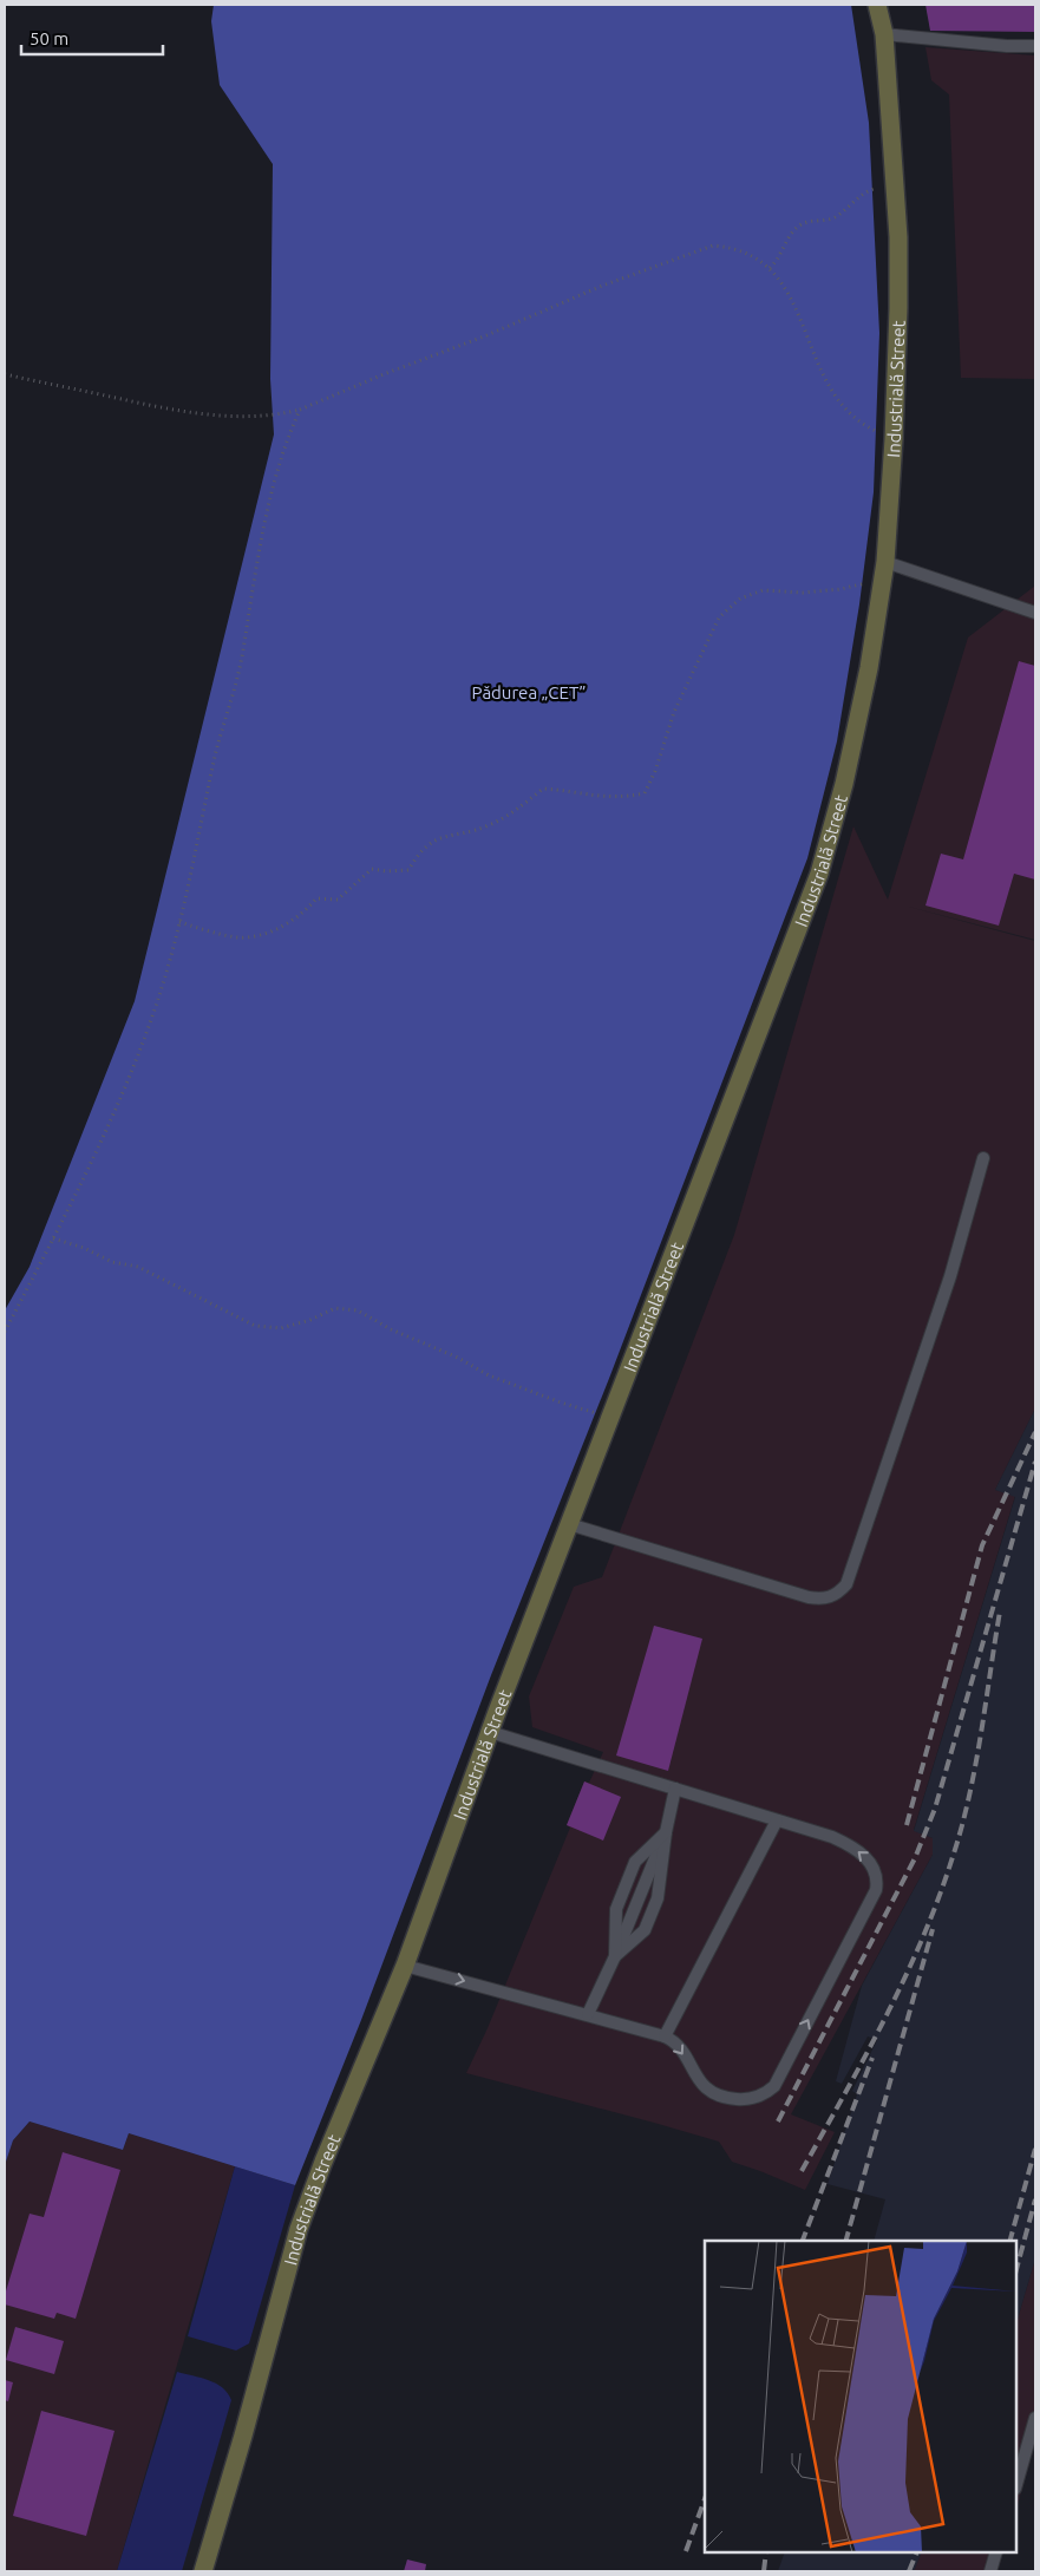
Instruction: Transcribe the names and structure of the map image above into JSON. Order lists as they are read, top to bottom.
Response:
{
  "streets": {
    "street": ["Industrială Street"]
  },
  "parks": ["Pădurea „CET”"],
  "scale_bar": "50 m"
}
